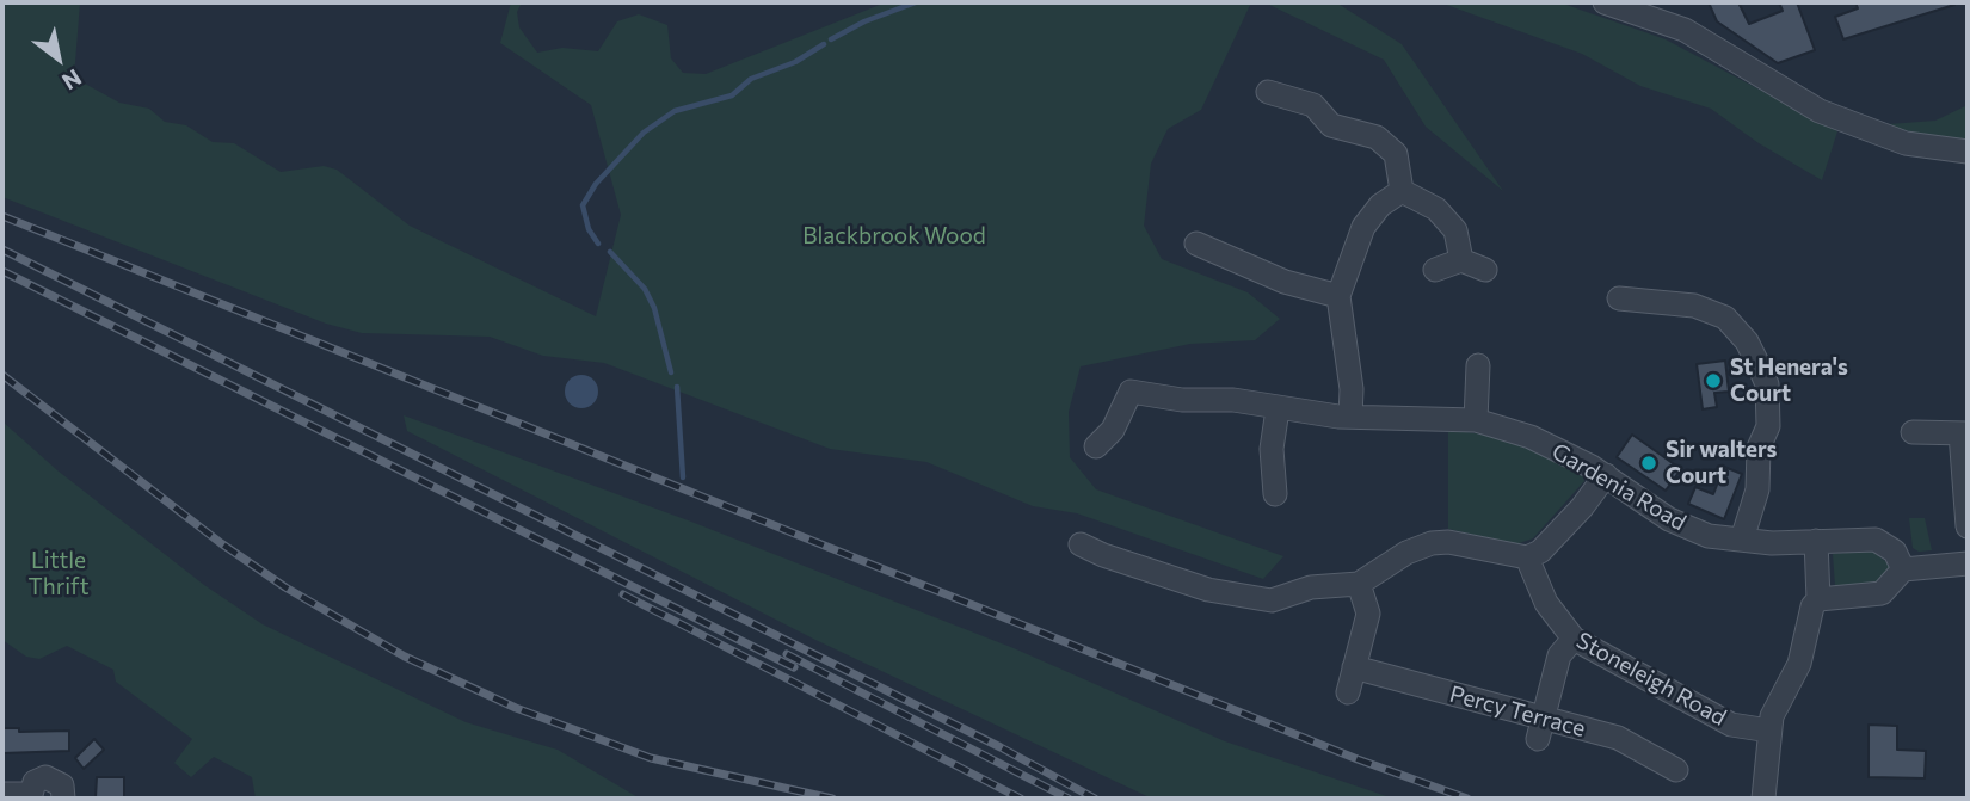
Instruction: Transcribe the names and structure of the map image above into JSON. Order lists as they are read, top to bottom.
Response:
{
  "streets": {
    "street": ["Gardenia Road", "Stoneleigh Road", "Percy Terrace"]
  },
  "parks": ["Blackbrook Wood", "Little Thrift"],
  "places": ["St Henera's Court", "Sir walters Court"],
  "north": "bottom right"
}
